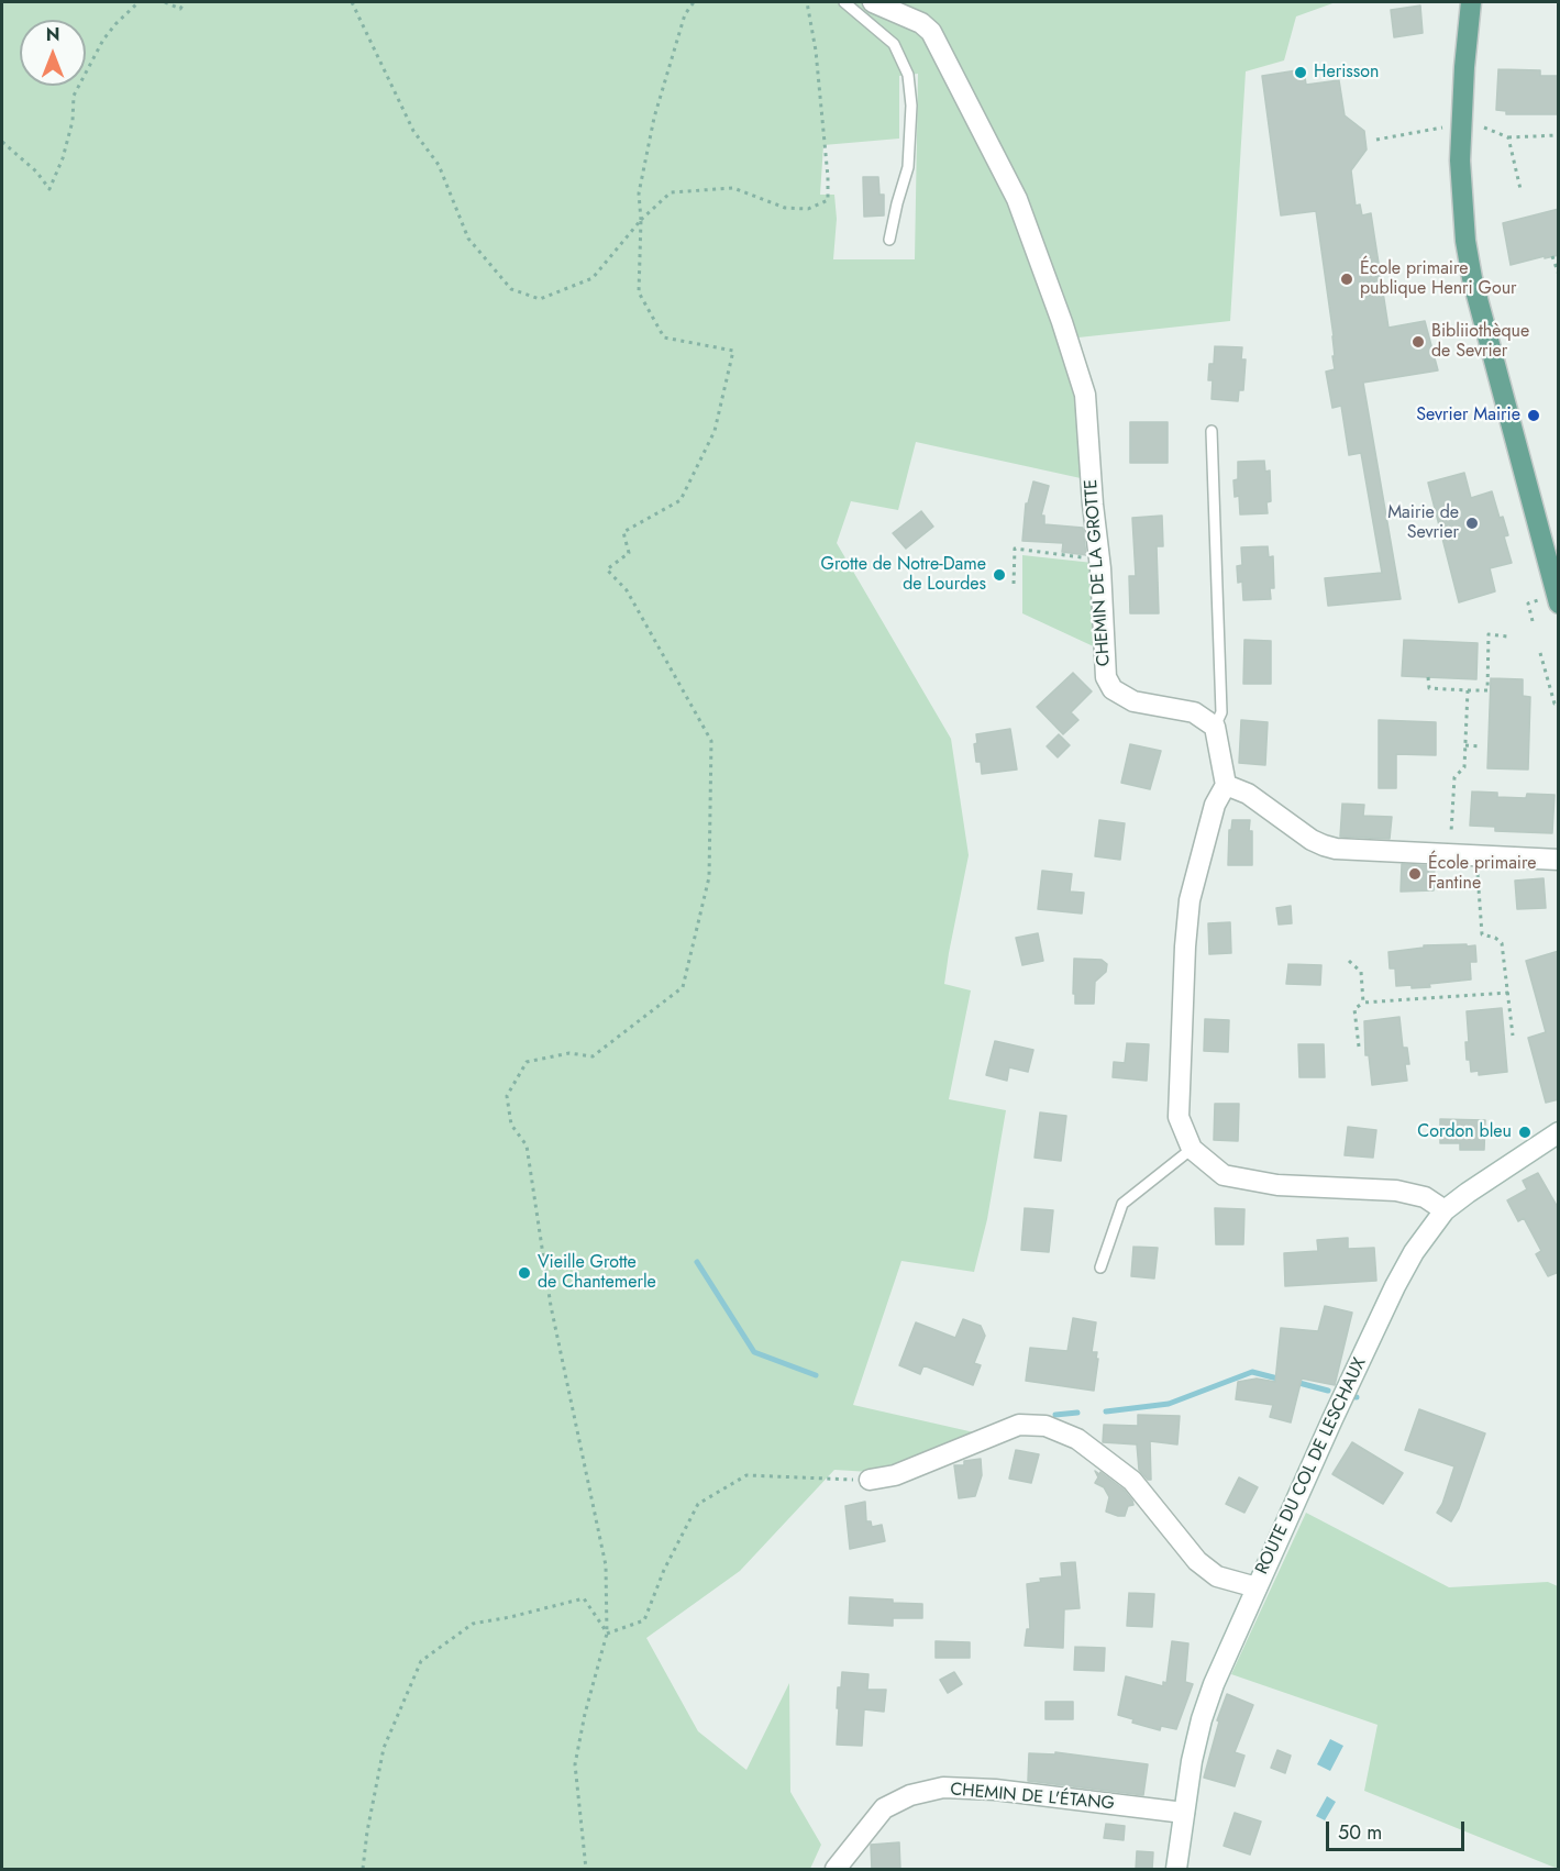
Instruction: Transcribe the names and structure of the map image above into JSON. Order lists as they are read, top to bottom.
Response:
{
  "streets": {
    "street": ["CHEMIN DE LA GROTTE", "ROUTE DU COL DE LESCHAUX", "CHEMIN DE L'ÉTANG"]
  },
  "crossings": [
    ["ROUTE DU COL DE LESCHAUX", "CHEMIN DE L'ÉTANG"]
  ],
  "places": [
    "Herisson",
    "École primaire publique Henri Gour",
    "Bibliiothèque de Sevrier",
    "Sevrier Mairie",
    "Mairie de Sevrier",
    "Grotte de Notre-Dame de Lourdes",
    "École primaire Fantine",
    "Cordon bleu",
    "Vieille Grotte de Chantemerle"
  ],
  "scale_bar": "50 m",
  "north": "top"
}
